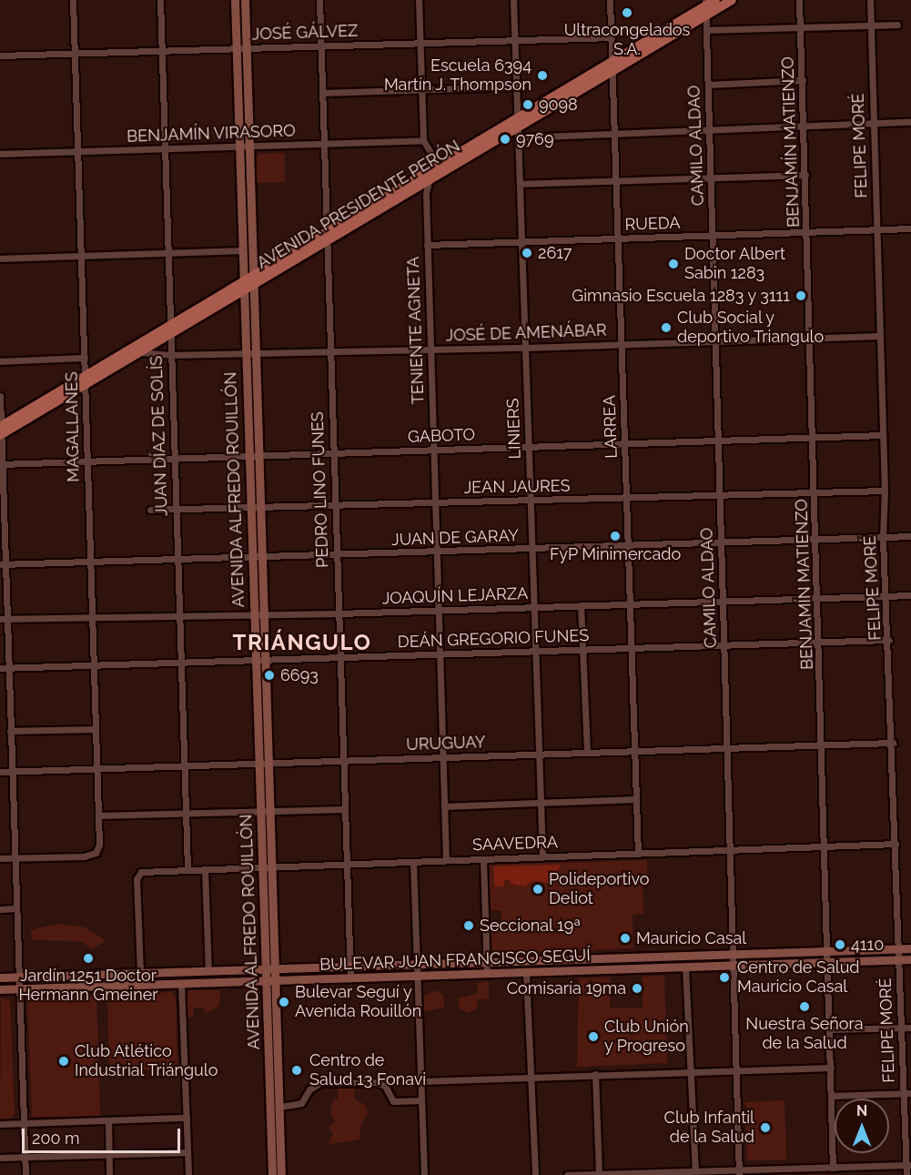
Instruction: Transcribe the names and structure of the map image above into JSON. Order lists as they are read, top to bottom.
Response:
{
  "streets": {
    "main road": ["AVENIDA PRESIDENTE PERÓN", "AVENIDA ALFREDO ROUILLÓN", "BULEVAR JUAN FRANCISCO SEGUÍ"],
    "street": [
      "JOSÉ GÁLVEZ",
      "BENJAMÍN VIRASORO",
      "BENJAMÍN MATIENZO",
      "CAMILO ALDAO",
      "FELIPE MORÉ",
      "RUEDA",
      "TENIENTE AGNETA",
      "JOSÉ DE AMENÁBAR",
      "MAGALLANES",
      "LARREA",
      "LINIERS",
      "JUAN DÍAZ DE SOLÍS",
      "GABOTO",
      "JEAN JAURES",
      "PEDRO LINO FUNES",
      "JUAN DE GARAY",
      "JOAQUÍN LEJARZA",
      "DEÁN GREGORIO FUNES",
      "URUGUAY",
      "SAAVEDRA"
    ]
  },
  "crossings": [
    ["JOSÉ GÁLVEZ", "MAGALLANES"],
    ["JOSÉ GÁLVEZ", "LARREA"],
    ["JOSÉ GÁLVEZ", "LINIERS"],
    ["JOSÉ GÁLVEZ", "JUAN DÍAZ DE SOLÍS"],
    ["JOSÉ GÁLVEZ", "AVENIDA ALFREDO ROUILLÓN"],
    ["JOSÉ GÁLVEZ", "PEDRO LINO FUNES"],
    ["BENJAMÍN VIRASORO", "MAGALLANES"],
    ["BENJAMÍN VIRASORO", "JUAN DÍAZ DE SOLÍS"],
    ["BENJAMÍN VIRASORO", "AVENIDA ALFREDO ROUILLÓN"],
    ["BENJAMÍN VIRASORO", "PEDRO LINO FUNES"],
    ["BENJAMÍN MATIENZO", "RUEDA"],
    ["BENJAMÍN MATIENZO", "JOSÉ DE AMENÁBAR"],
    ["BENJAMÍN MATIENZO", "GABOTO"],
    ["BENJAMÍN MATIENZO", "JEAN JAURES"],
    ["BENJAMÍN MATIENZO", "JUAN DE GARAY"],
    ["BENJAMÍN MATIENZO", "JOAQUÍN LEJARZA"],
    ["BENJAMÍN MATIENZO", "DEÁN GREGORIO FUNES"],
    ["BENJAMÍN MATIENZO", "URUGUAY"],
    ["BENJAMÍN MATIENZO", "SAAVEDRA"],
    ["BENJAMÍN MATIENZO", "BULEVAR JUAN FRANCISCO SEGUÍ"],
    ["CAMILO ALDAO", "AVENIDA PRESIDENTE PERÓN"],
    ["CAMILO ALDAO", "RUEDA"],
    ["CAMILO ALDAO", "JOSÉ DE AMENÁBAR"],
    ["CAMILO ALDAO", "GABOTO"],
    ["CAMILO ALDAO", "JEAN JAURES"],
    ["CAMILO ALDAO", "JUAN DE GARAY"],
    ["CAMILO ALDAO", "JOAQUÍN LEJARZA"],
    ["CAMILO ALDAO", "DEÁN GREGORIO FUNES"],
    ["CAMILO ALDAO", "URUGUAY"],
    ["CAMILO ALDAO", "SAAVEDRA"],
    ["CAMILO ALDAO", "BULEVAR JUAN FRANCISCO SEGUÍ"],
    ["FELIPE MORÉ", "RUEDA"],
    ["FELIPE MORÉ", "JOSÉ DE AMENÁBAR"],
    ["FELIPE MORÉ", "GABOTO"],
    ["FELIPE MORÉ", "JEAN JAURES"],
    ["FELIPE MORÉ", "JUAN DE GARAY"],
    ["FELIPE MORÉ", "JOAQUÍN LEJARZA"],
    ["FELIPE MORÉ", "DEÁN GREGORIO FUNES"],
    ["FELIPE MORÉ", "URUGUAY"],
    ["FELIPE MORÉ", "SAAVEDRA"],
    ["FELIPE MORÉ", "BULEVAR JUAN FRANCISCO SEGUÍ"],
    ["AVENIDA PRESIDENTE PERÓN", "TENIENTE AGNETA"],
    ["AVENIDA PRESIDENTE PERÓN", "JOSÉ DE AMENÁBAR"],
    ["AVENIDA PRESIDENTE PERÓN", "MAGALLANES"],
    ["AVENIDA PRESIDENTE PERÓN", "LARREA"],
    ["AVENIDA PRESIDENTE PERÓN", "LINIERS"],
    ["AVENIDA PRESIDENTE PERÓN", "JUAN DÍAZ DE SOLÍS"],
    ["AVENIDA PRESIDENTE PERÓN", "AVENIDA ALFREDO ROUILLÓN"],
    ["AVENIDA PRESIDENTE PERÓN", "PEDRO LINO FUNES"],
    ["RUEDA", "TENIENTE AGNETA"],
    ["RUEDA", "LARREA"],
    ["RUEDA", "LINIERS"],
    ["TENIENTE AGNETA", "JOSÉ DE AMENÁBAR"],
    ["TENIENTE AGNETA", "GABOTO"],
    ["TENIENTE AGNETA", "JEAN JAURES"],
    ["TENIENTE AGNETA", "JUAN DE GARAY"],
    ["TENIENTE AGNETA", "JOAQUÍN LEJARZA"],
    ["TENIENTE AGNETA", "DEÁN GREGORIO FUNES"],
    ["TENIENTE AGNETA", "URUGUAY"],
    ["TENIENTE AGNETA", "SAAVEDRA"],
    ["JOSÉ DE AMENÁBAR", "LARREA"],
    ["JOSÉ DE AMENÁBAR", "LINIERS"],
    ["JOSÉ DE AMENÁBAR", "JUAN DÍAZ DE SOLÍS"],
    ["JOSÉ DE AMENÁBAR", "AVENIDA ALFREDO ROUILLÓN"],
    ["JOSÉ DE AMENÁBAR", "PEDRO LINO FUNES"],
    ["MAGALLANES", "GABOTO"],
    ["MAGALLANES", "JUAN DE GARAY"],
    ["MAGALLANES", "JOAQUÍN LEJARZA"],
    ["MAGALLANES", "DEÁN GREGORIO FUNES"],
    ["MAGALLANES", "URUGUAY"],
    ["LARREA", "GABOTO"],
    ["LARREA", "JEAN JAURES"],
    ["LARREA", "JUAN DE GARAY"],
    ["LARREA", "JOAQUÍN LEJARZA"],
    ["LARREA", "DEÁN GREGORIO FUNES"],
    ["LARREA", "URUGUAY"],
    ["LARREA", "SAAVEDRA"],
    ["LINIERS", "GABOTO"],
    ["LINIERS", "JEAN JAURES"],
    ["LINIERS", "JUAN DE GARAY"],
    ["LINIERS", "JOAQUÍN LEJARZA"],
    ["LINIERS", "DEÁN GREGORIO FUNES"],
    ["LINIERS", "URUGUAY"],
    ["LINIERS", "SAAVEDRA"],
    ["JUAN DÍAZ DE SOLÍS", "GABOTO"],
    ["JUAN DÍAZ DE SOLÍS", "JEAN JAURES"],
    ["JUAN DÍAZ DE SOLÍS", "JUAN DE GARAY"],
    ["JUAN DÍAZ DE SOLÍS", "JOAQUÍN LEJARZA"],
    ["JUAN DÍAZ DE SOLÍS", "DEÁN GREGORIO FUNES"],
    ["JUAN DÍAZ DE SOLÍS", "URUGUAY"],
    ["JUAN DÍAZ DE SOLÍS", "SAAVEDRA"],
    ["GABOTO", "AVENIDA ALFREDO ROUILLÓN"],
    ["GABOTO", "PEDRO LINO FUNES"],
    ["JEAN JAURES", "AVENIDA ALFREDO ROUILLÓN"],
    ["JEAN JAURES", "PEDRO LINO FUNES"],
    ["AVENIDA ALFREDO ROUILLÓN", "JUAN DE GARAY"],
    ["AVENIDA ALFREDO ROUILLÓN", "JOAQUÍN LEJARZA"],
    ["AVENIDA ALFREDO ROUILLÓN", "DEÁN GREGORIO FUNES"],
    ["AVENIDA ALFREDO ROUILLÓN", "URUGUAY"],
    ["AVENIDA ALFREDO ROUILLÓN", "SAAVEDRA"],
    ["AVENIDA ALFREDO ROUILLÓN", "BULEVAR JUAN FRANCISCO SEGUÍ"],
    ["PEDRO LINO FUNES", "JUAN DE GARAY"],
    ["PEDRO LINO FUNES", "JOAQUÍN LEJARZA"],
    ["PEDRO LINO FUNES", "DEÁN GREGORIO FUNES"],
    ["PEDRO LINO FUNES", "URUGUAY"],
    ["PEDRO LINO FUNES", "SAAVEDRA"],
    ["PEDRO LINO FUNES", "BULEVAR JUAN FRANCISCO SEGUÍ"],
    ["SAAVEDRA", "BULEVAR JUAN FRANCISCO SEGUÍ"]
  ],
  "districts": ["TRIÁNGULO"],
  "places": [
    "Ultracongelados S.A.",
    "Escuela 6394 Martín J. Thompson",
    "9098",
    "9769",
    "2617",
    "Doctor Albert Sabin 1283",
    "Gimnasio Escuela 1283 y 3111",
    "Club Social y deportivo Triangulo",
    "FyP Minimercado",
    "6693",
    "Polideportivo Deliot",
    "Seccional 19ª",
    "Mauricio Casal",
    "4110",
    "Jardín 1251 Doctor Hermann Gmeiner",
    "Centro de Salud Mauricio Casal",
    "Comisaría 19ma",
    "Bulevar Seguí y Avenida Rouillón",
    "Nuestra Señora de la Salud",
    "Club Unión y Progreso",
    "Club Atlético Industrial Triángulo",
    "Centro de Salud 13 Fonavi",
    "Club Infantil de la Salud"
  ],
  "scale_bar": "200 m",
  "north": "top"
}
